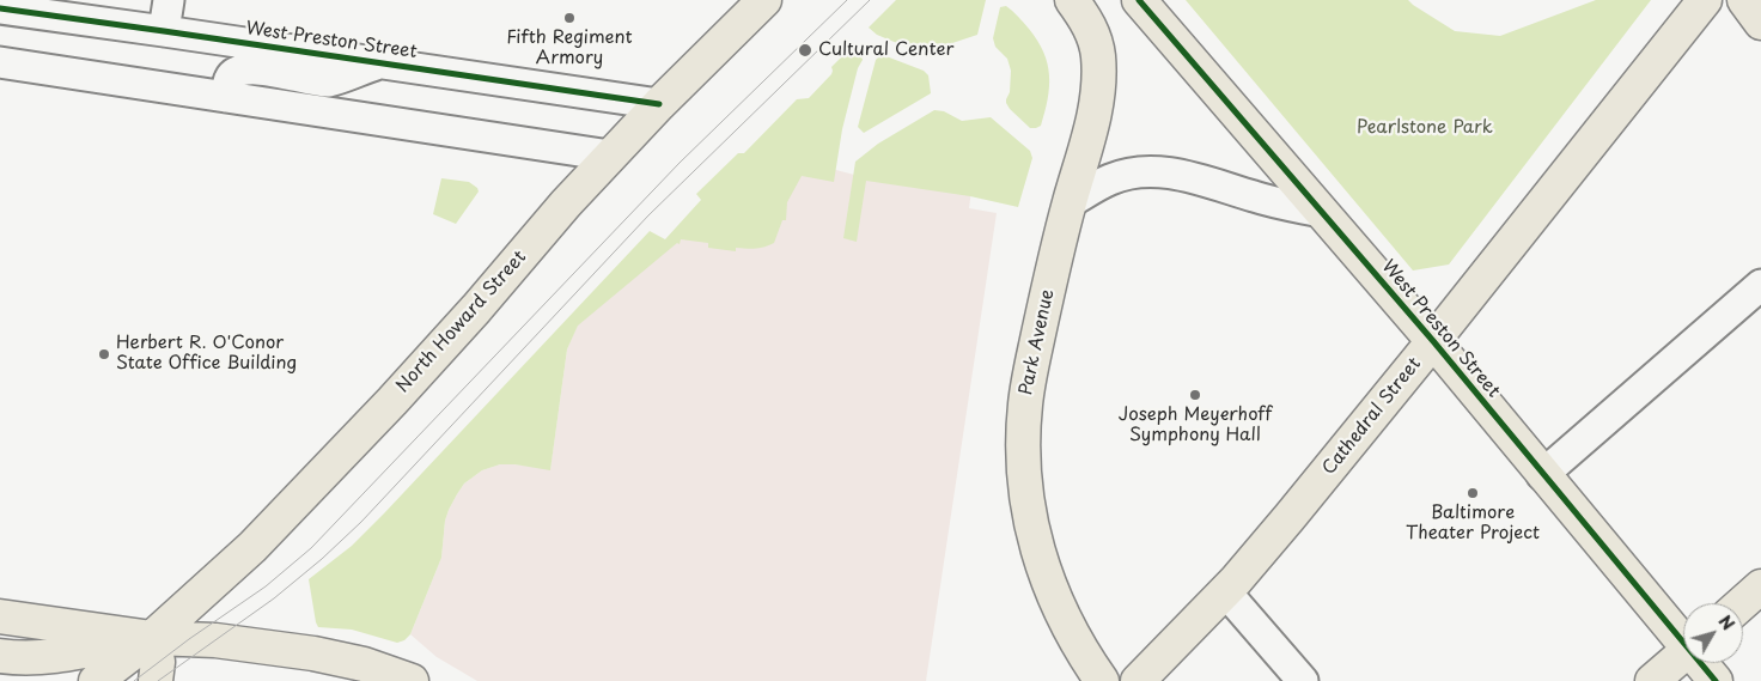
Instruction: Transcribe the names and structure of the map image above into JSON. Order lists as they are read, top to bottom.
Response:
{
  "streets": {
    "main road": [
      "West Preston Street",
      "North Howard Street",
      "Park Avenue",
      "Cathedral Street"
    ]
  },
  "crossings": [
    ["West Preston Street", "North Howard Street"],
    ["West Preston Street", "Cathedral Street"]
  ],
  "parks": ["Pearlstone Park"],
  "places": [
    "Fifth Regiment Armory",
    "Cultural Center",
    "Herbert R. O'Conor State Office Building",
    "Joseph Meyerhoff Symphony Hall",
    "Baltimore Theater Project"
  ],
  "north": "top right"
}
